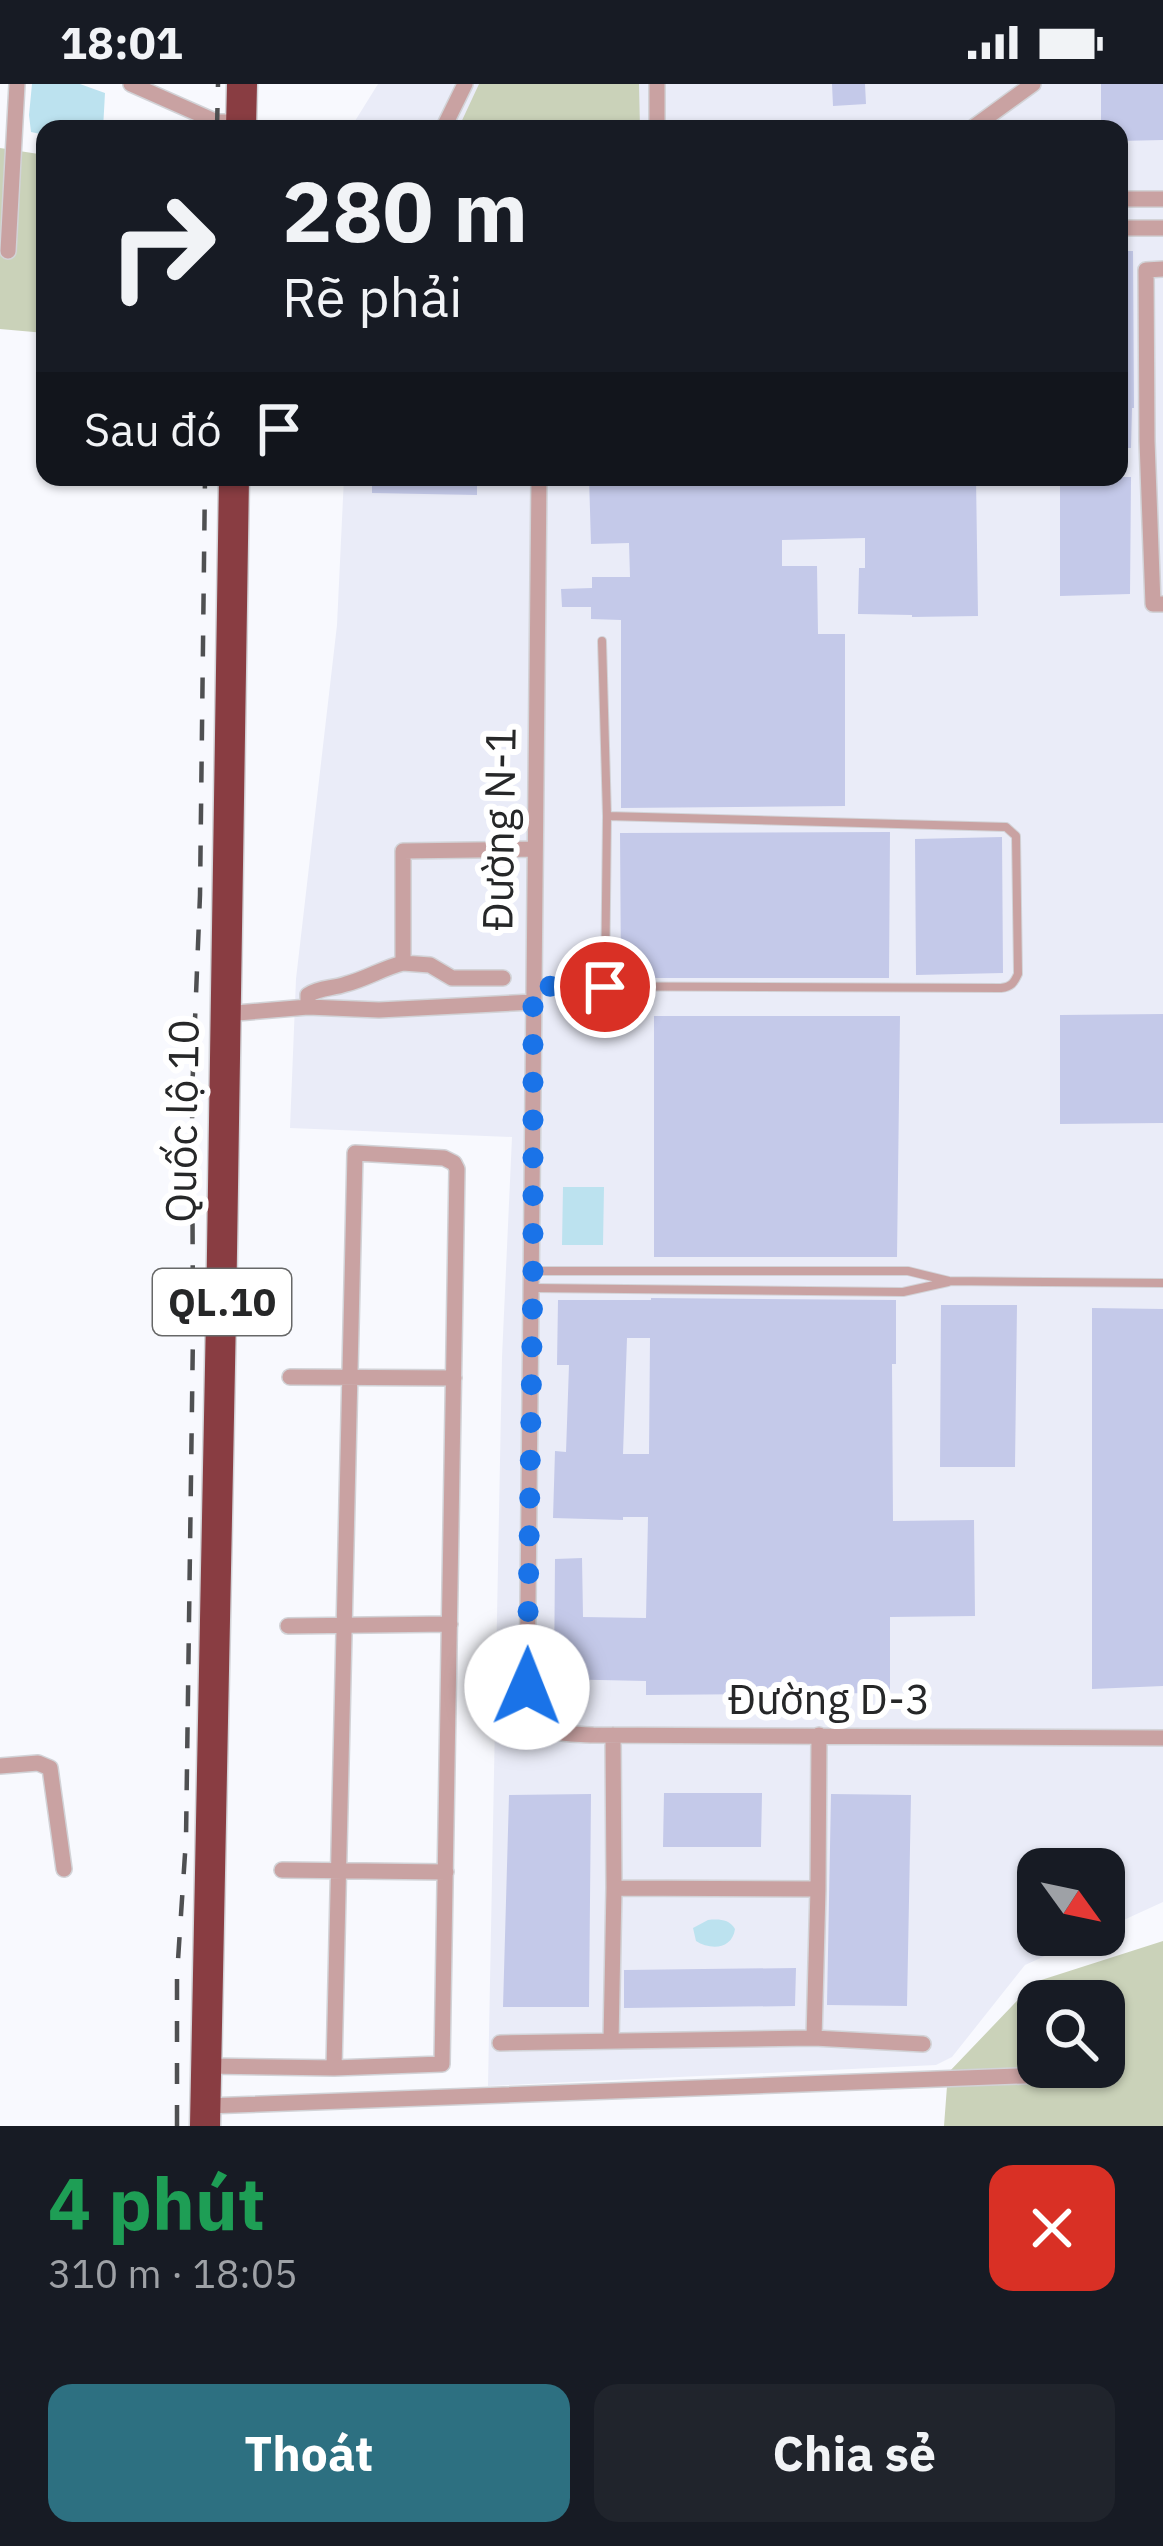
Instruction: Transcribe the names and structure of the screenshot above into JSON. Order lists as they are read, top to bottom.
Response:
{
  "streets": {
    "highway": ["Quốc lộ 10", "QL.10"],
    "street": ["Đường N-1", "Đường D-3"]
  },
  "crossings": [
    ["Đường N-1", "Đường D-3"]
  ],
  "north": "bottom right",
  "page": {
    "status": "18:01",
    "turn": ["280 m", "Rẽ phải"],
    "then": "Sau đó",
    "heading": ["4 phút", "310 m · 18:05"],
    "buttons": ["Thoát", "Chia sẻ"]
  }
}
